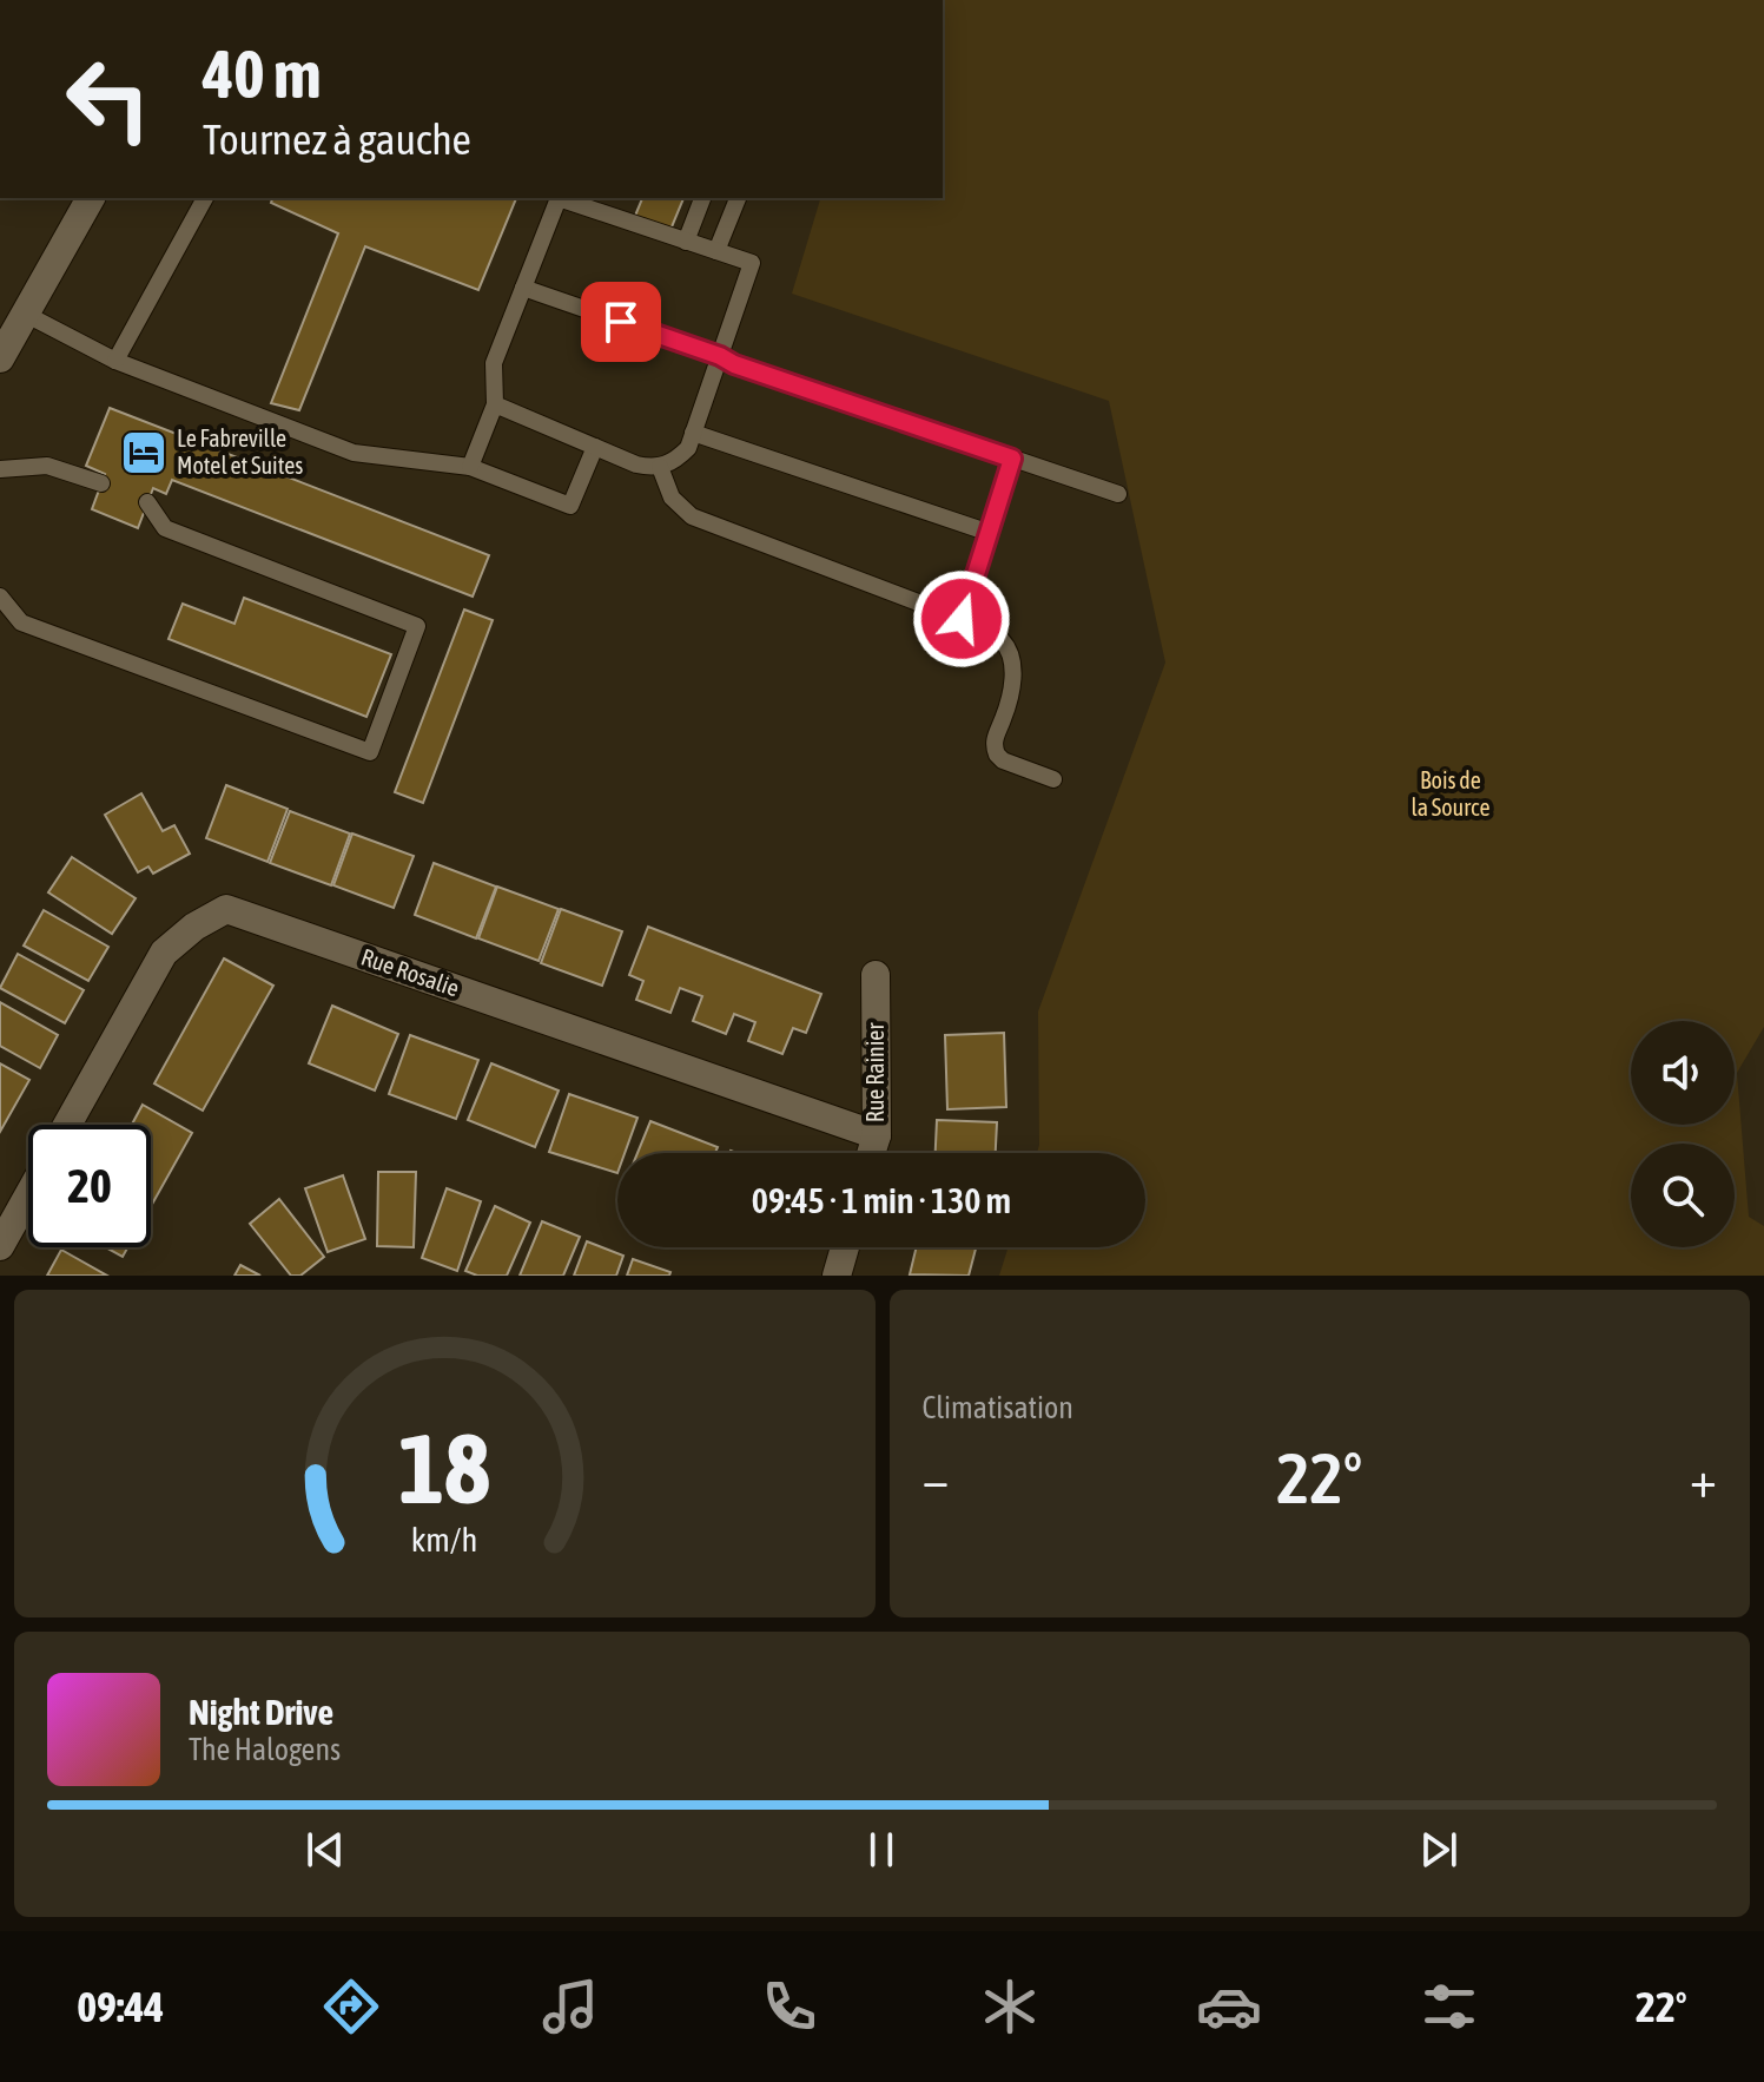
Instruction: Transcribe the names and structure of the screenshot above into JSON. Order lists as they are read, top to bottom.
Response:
{
  "streets": {
    "street": ["Rue Rosalie", "Rue Rainier"]
  },
  "crossings": [
    ["Rue Rosalie", "Rue Rainier"]
  ],
  "parks": ["Bois de la Source"],
  "places": {
    "hotel": ["Le Fabreville Motel et Suites"]
  },
  "page": {
    "turn": ["40 m", "Tournez à gauche"],
    "limit": "20",
    "trip": "09:45 · 1 min · 130 m",
    "tile": "Climatisation",
    "heat": ["−", "22°", "+"],
    "song": ["Night Drive", "The Halogens"],
    "tabs": ["09:44", "22°"],
    "gauge": ["18", "km/h"]
  }
}
